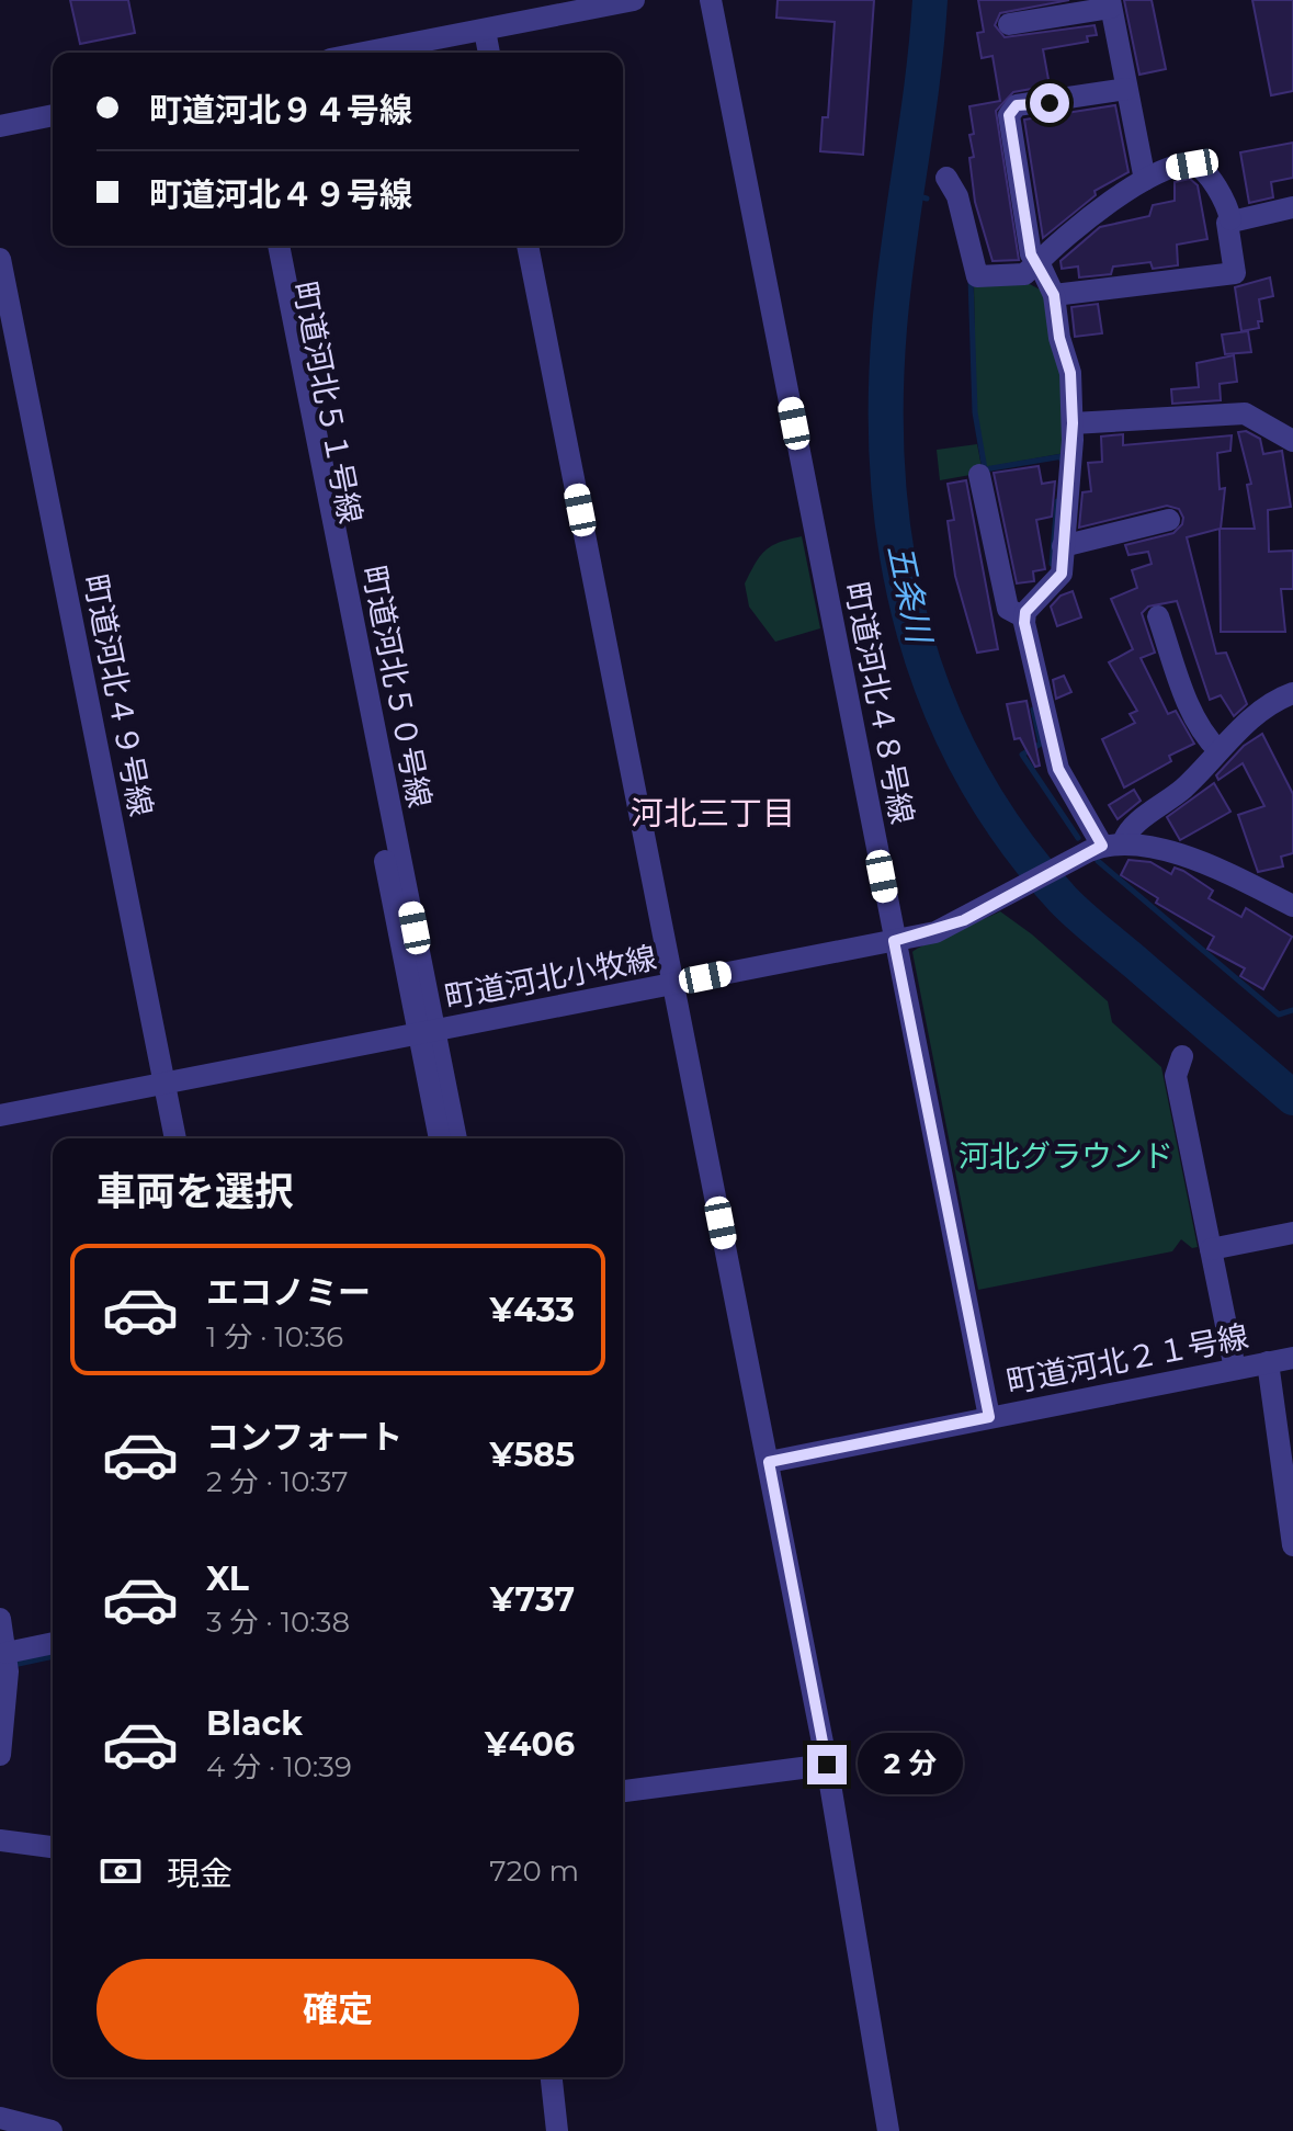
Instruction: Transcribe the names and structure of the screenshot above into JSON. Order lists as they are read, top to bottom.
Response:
{
  "streets": {
    "street": [
      "町道河北５１号線",
      "町道河北５０号線",
      "町道河北４９号線",
      "町道河北４８号線",
      "町道河北小牧線",
      "町道河北２１号線"
    ]
  },
  "crossings": [
    ["町道河北５１号線", "町道河北５０号線"],
    ["町道河北５１号線", "町道河北小牧線"],
    ["町道河北５０号線", "町道河北小牧線"],
    ["町道河北４９号線", "町道河北小牧線"],
    ["町道河北４８号線", "町道河北小牧線"],
    ["町道河北４８号線", "町道河北２１号線"]
  ],
  "districts": ["河北三丁目"],
  "water": ["五条川"],
  "parks": ["河北グラウンド"],
  "page": {
    "banner": ["町道河北９４号線", "町道河北４９号線"],
    "heading": "車両を選択",
    "list": [
      {
        "name": "エコノミー",
        "note": "1 分 · 10:36",
        "value": "¥433"
      },
      {
        "name": "コンフォート",
        "note": "2 分 · 10:37",
        "value": "¥585"
      },
      {
        "name": "XL",
        "note": "3 分 · 10:38",
        "value": "¥737"
      },
      {
        "name": "Black",
        "note": "4 分 · 10:39",
        "value": "¥406"
      }
    ],
    "bubble": "2 分",
    "pay": ["現金", "720 m"],
    "buttons": "確定"
  }
}
